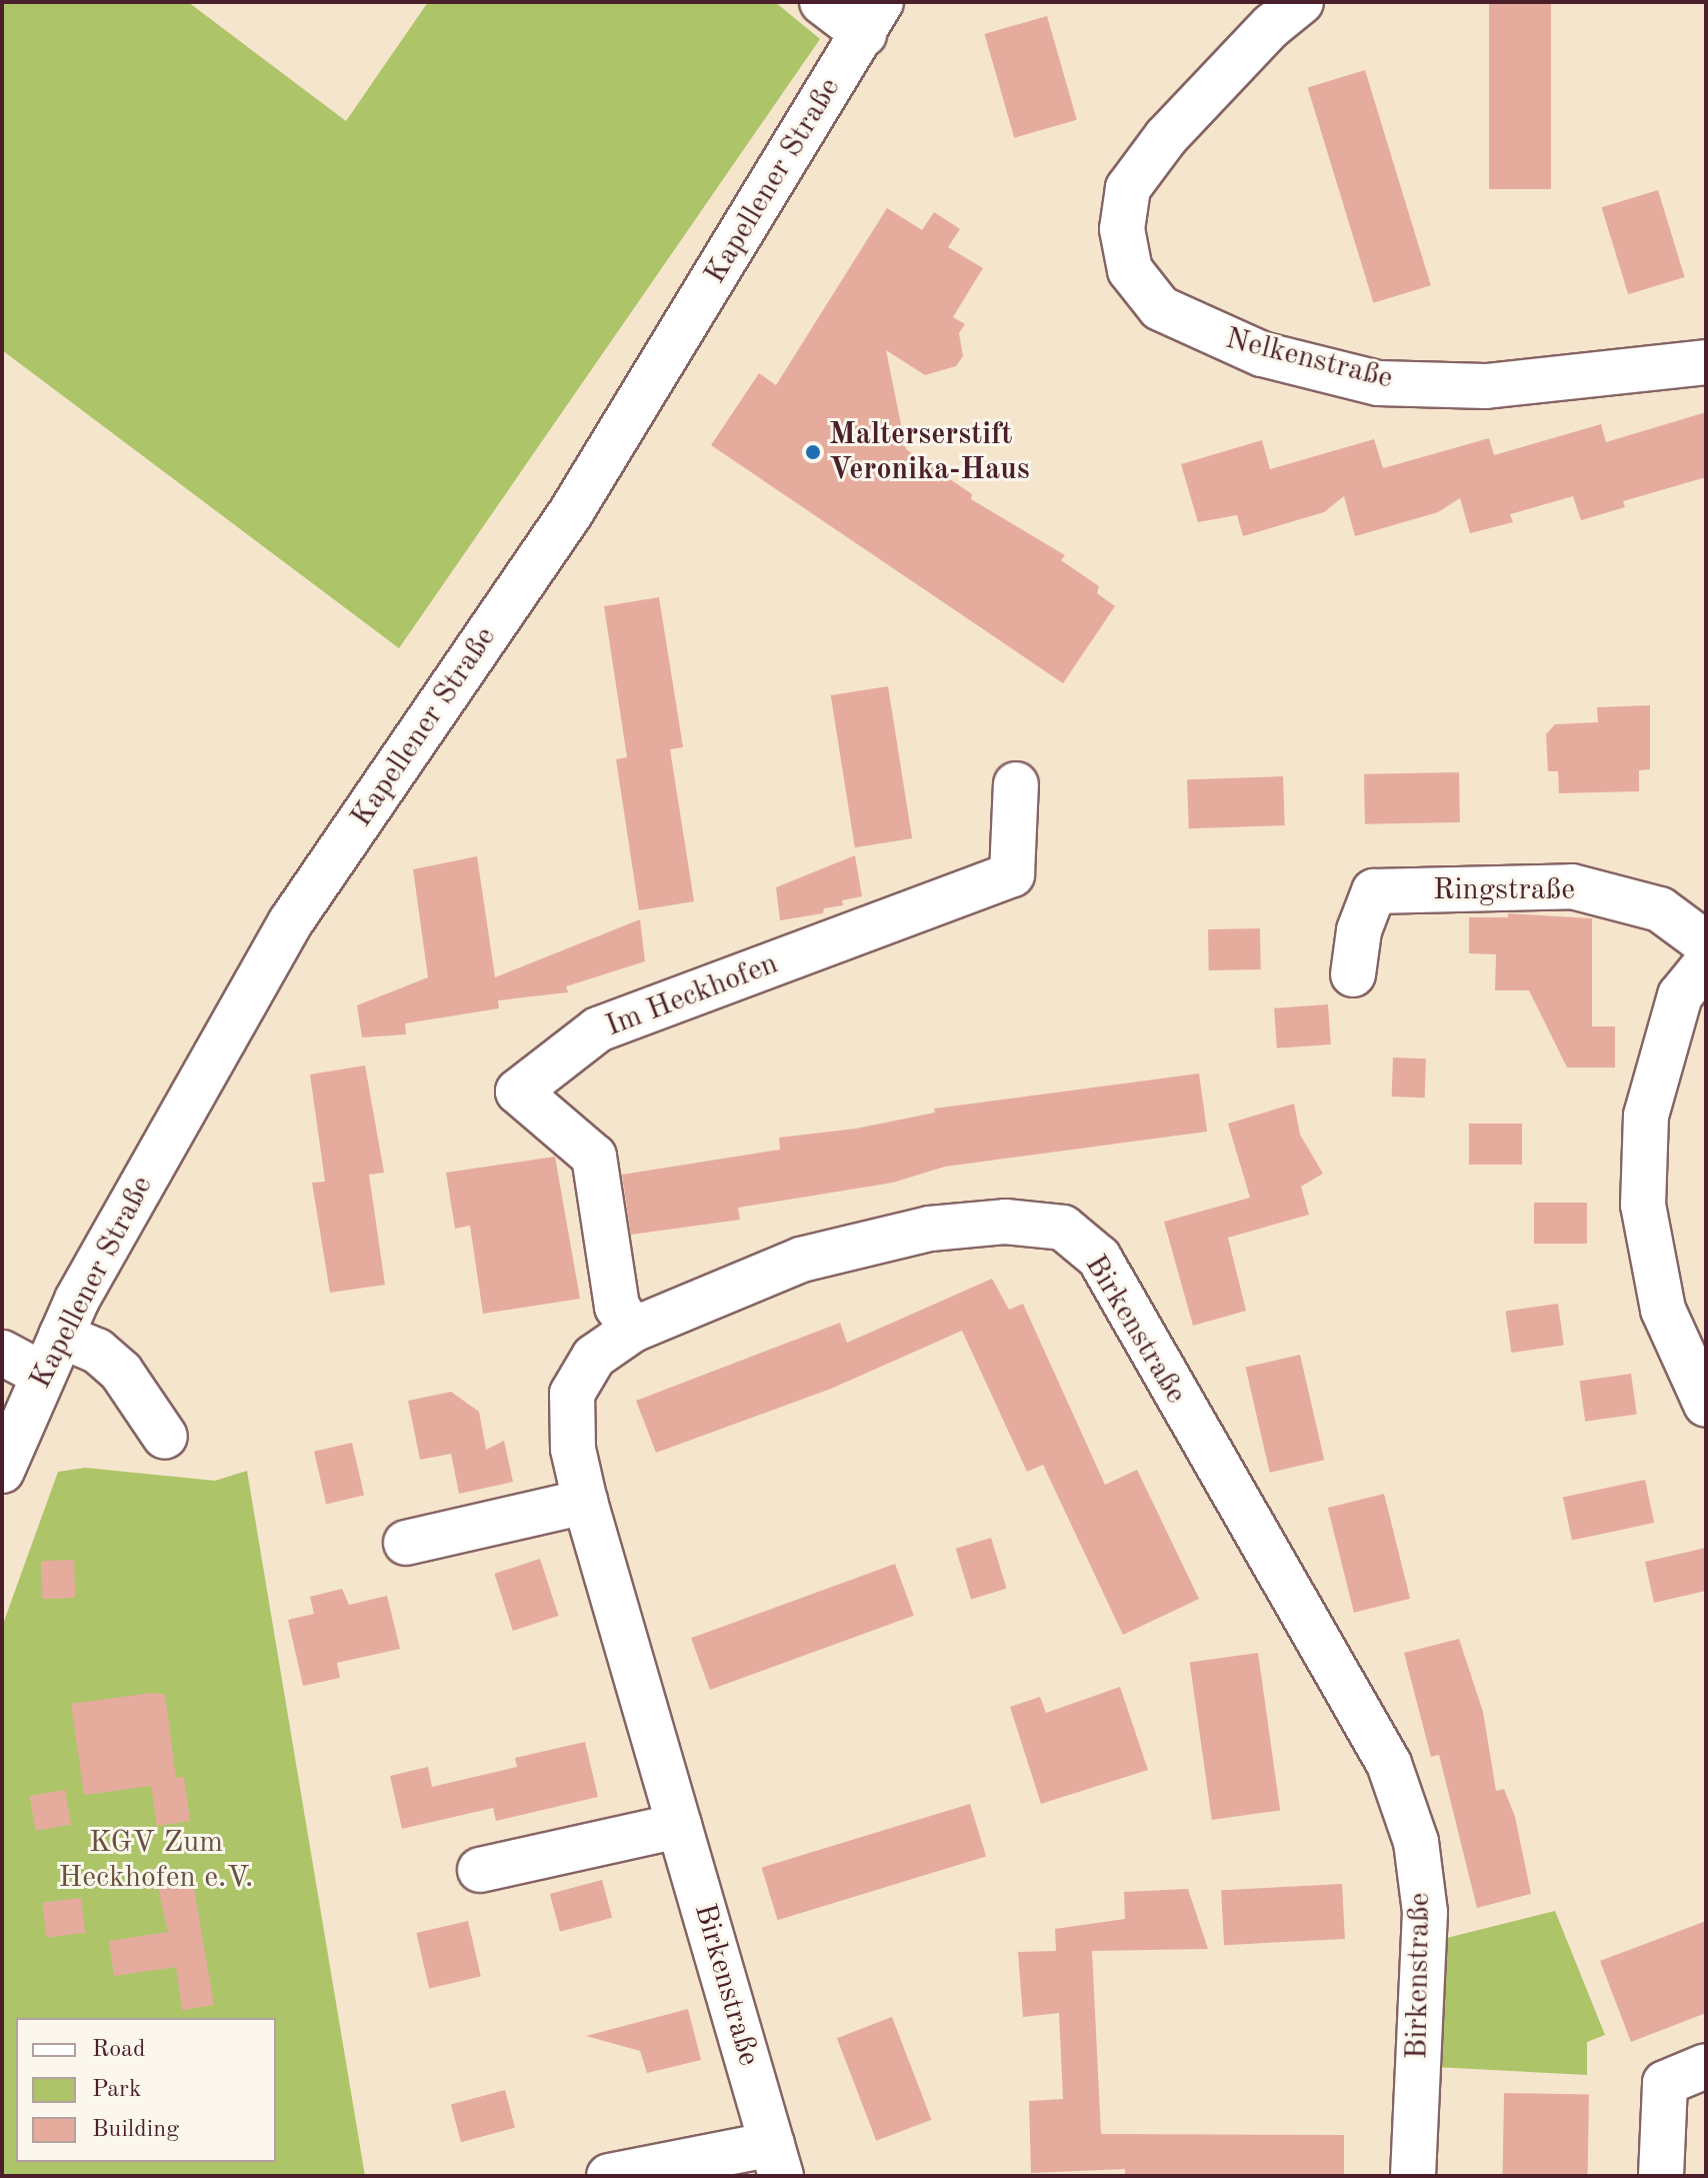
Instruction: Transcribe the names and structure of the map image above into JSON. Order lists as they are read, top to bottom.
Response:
{
  "streets": {
    "street": [
      "Kapellener Straße",
      "Nelkenstraße",
      "Ringstraße",
      "Im Heckhofen",
      "Birkenstraße"
    ]
  },
  "crossings": [
    ["Im Heckhofen", "Birkenstraße"]
  ],
  "parks": ["KGV Zum Heckhofen e.V."],
  "places": ["Malterserstift Veronika-Haus"],
  "legend": ["Road", "Park", "Building"]
}
